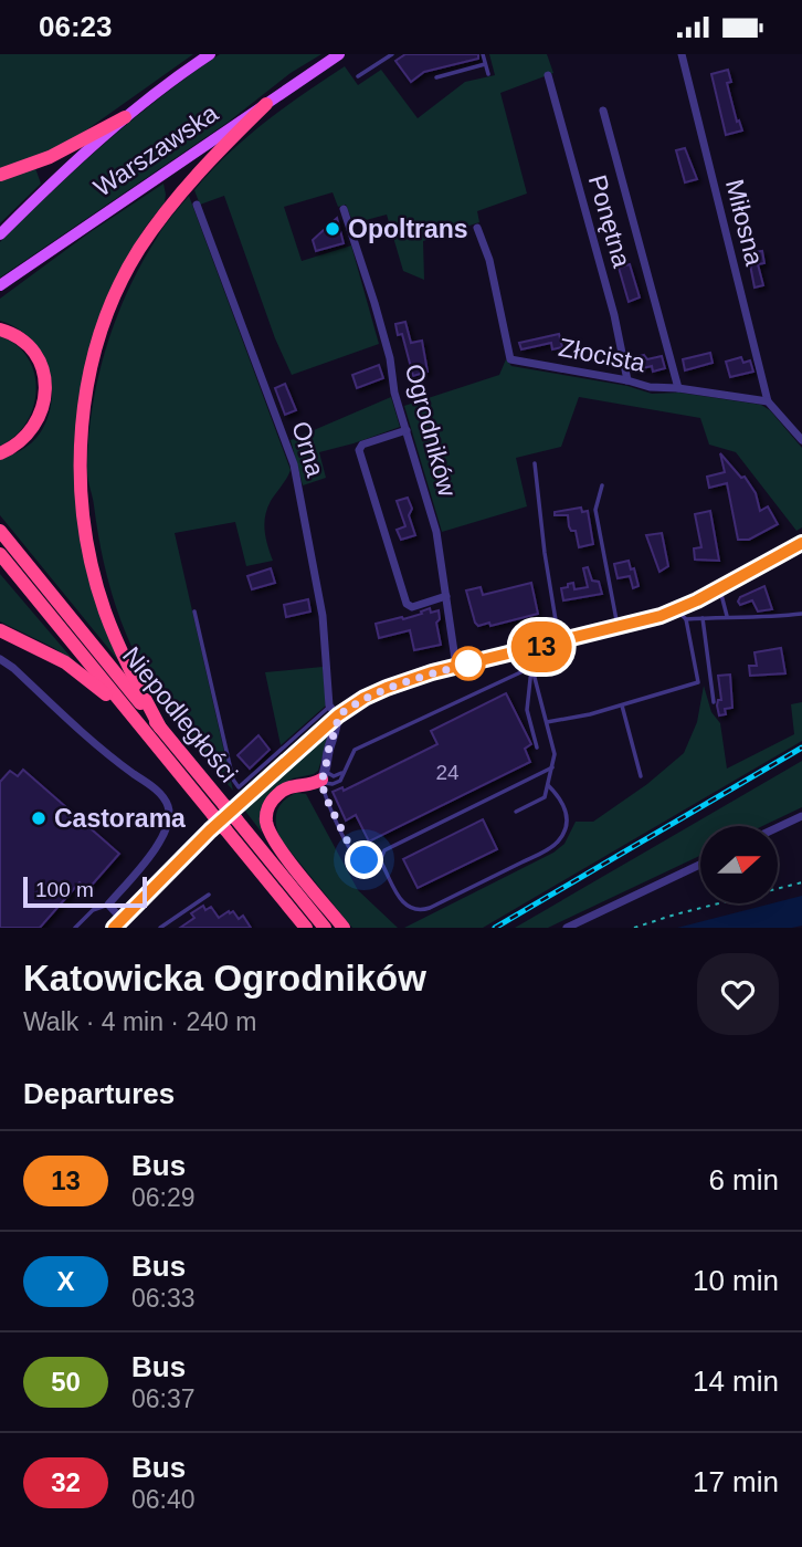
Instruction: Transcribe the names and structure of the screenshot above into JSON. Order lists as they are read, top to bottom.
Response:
{
  "streets": {
    "highway": ["Niepodległości"],
    "main road": ["Warszawska"],
    "street": [
      "Ponętna",
      "Miłosna",
      "Złocista",
      "Ogrodników",
      "Orna"
    ]
  },
  "crossings": [
    ["Ponętna", "Złocista"],
    ["Miłosna", "Złocista"]
  ],
  "places": ["Opoltrans", "Castorama"],
  "lines": ["bus line 13"],
  "house_numbers": ["24"],
  "scale_bar": "100 m",
  "north": "right",
  "page": {
    "status": "06:23",
    "on_map": "13",
    "scale": "100 m",
    "heading": [
      ["Katowicka Ogrodników", "Walk · 4 min · 240 m"],
      "Departures"
    ],
    "list": [
      {
        "mark": "13",
        "name": "Bus",
        "note": "06:29",
        "value": "6 min"
      },
      {
        "mark": "X",
        "name": "Bus",
        "note": "06:33",
        "value": "10 min"
      },
      {
        "mark": "50",
        "name": "Bus",
        "note": "06:37",
        "value": "14 min"
      },
      {
        "mark": "32",
        "name": "Bus",
        "note": "06:40",
        "value": "17 min"
      }
    ]
  }
}
